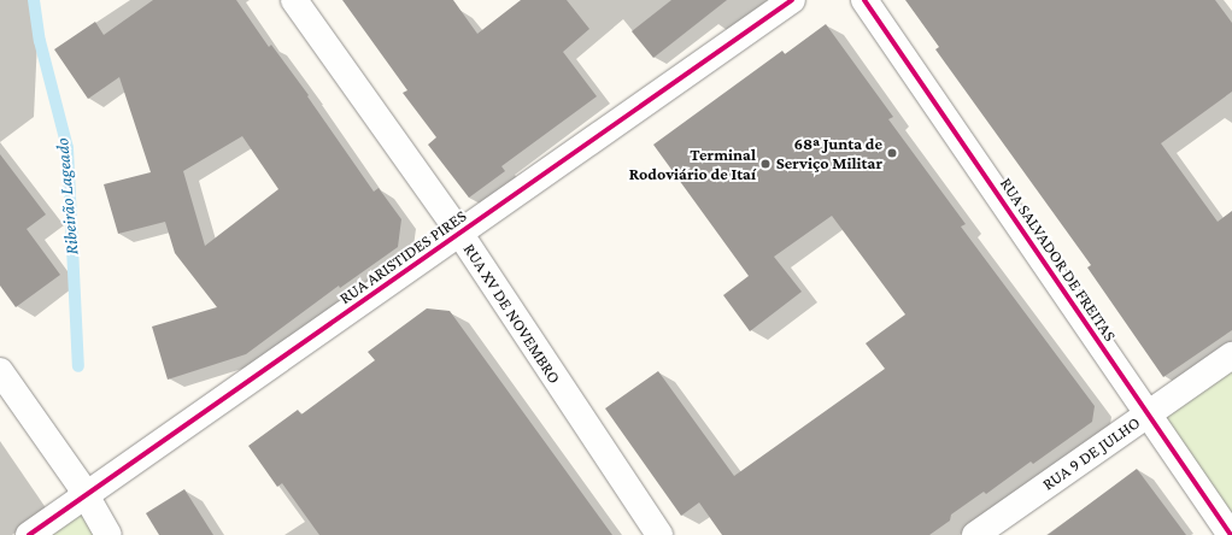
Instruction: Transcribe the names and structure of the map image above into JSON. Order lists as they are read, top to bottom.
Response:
{
  "streets": {
    "street": [
      "RUA ARISTIDES PIRES",
      "RUA SALVADOR DE FREITAS",
      "RUA XV DE NOVEMBRO",
      "RUA 9 DE JULHO"
    ]
  },
  "crossings": [
    ["RUA ARISTIDES PIRES", "RUA XV DE NOVEMBRO"],
    ["RUA SALVADOR DE FREITAS", "RUA 9 DE JULHO"]
  ],
  "water": ["Ribeirão Lageado"],
  "places": ["68ª Junta de Serviço Militar", "Terminal Rodoviário de Itaí"]
}
